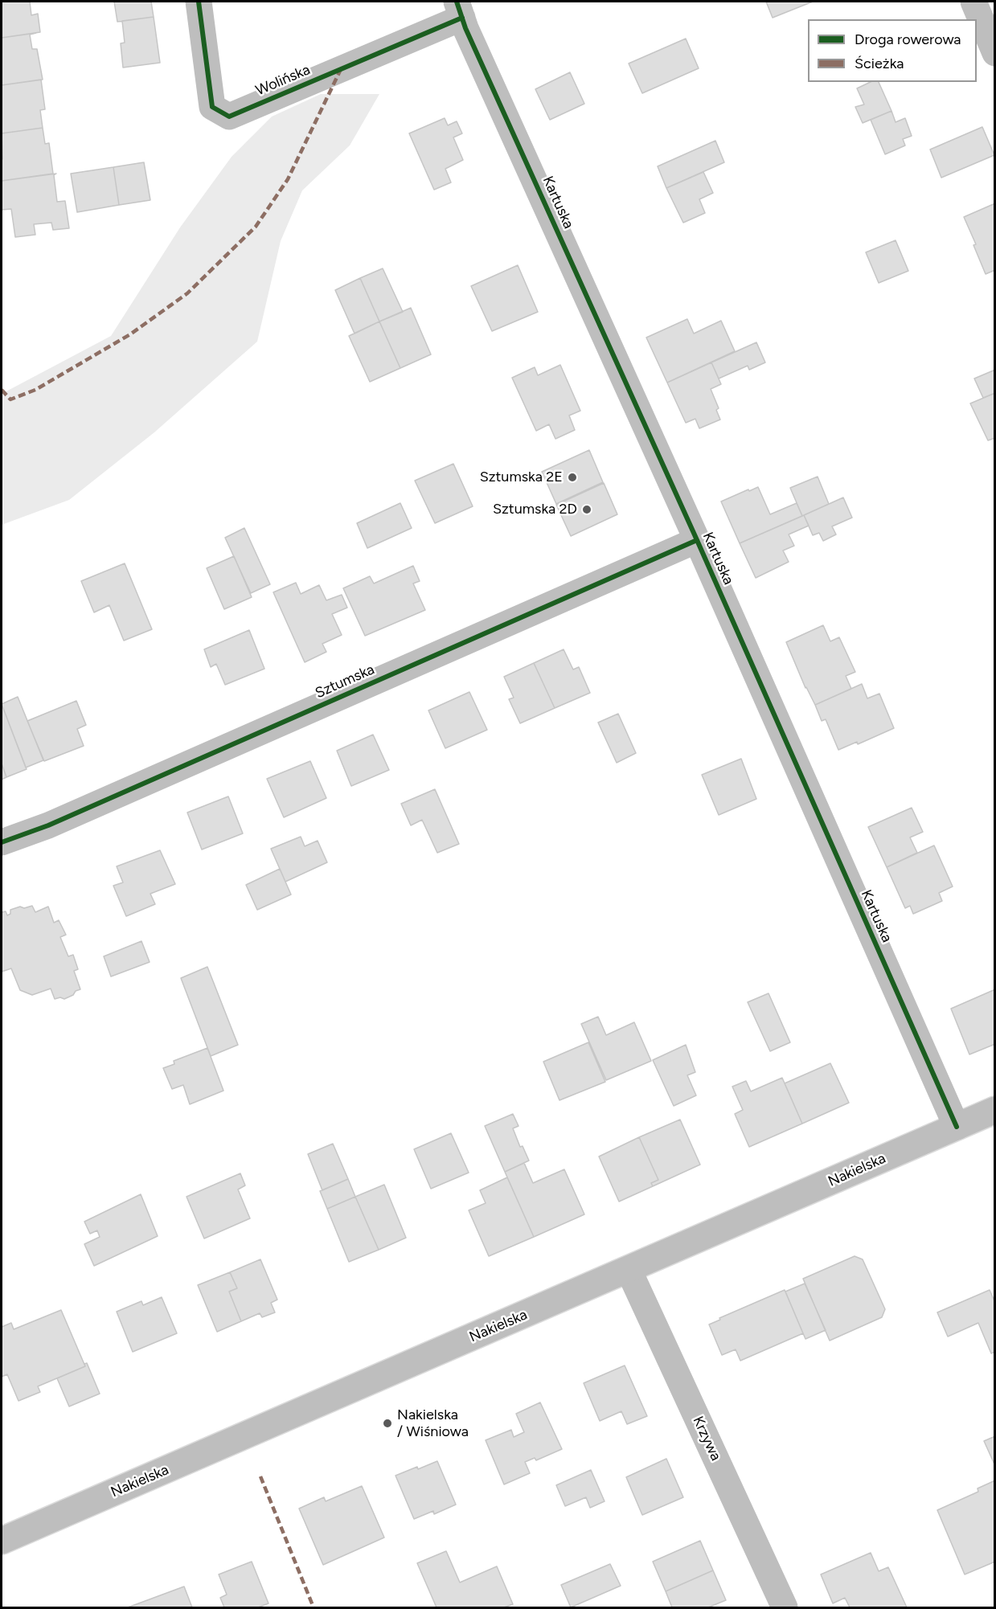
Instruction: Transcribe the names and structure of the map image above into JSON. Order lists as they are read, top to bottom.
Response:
{
  "streets": {
    "street": [
      "Wolińska",
      "Kartuska",
      "Sztumska",
      "Nakielska",
      "Krzywa"
    ]
  },
  "crossings": [
    ["Wolińska", "Kartuska"],
    ["Kartuska", "Sztumska"],
    ["Kartuska", "Nakielska"],
    ["Nakielska", "Krzywa"]
  ],
  "places": ["Sztumska 2E", "Sztumska 2D", "Nakielska / Wiśniowa"],
  "legend": ["Droga rowerowa", "Ścieżka"]
}
